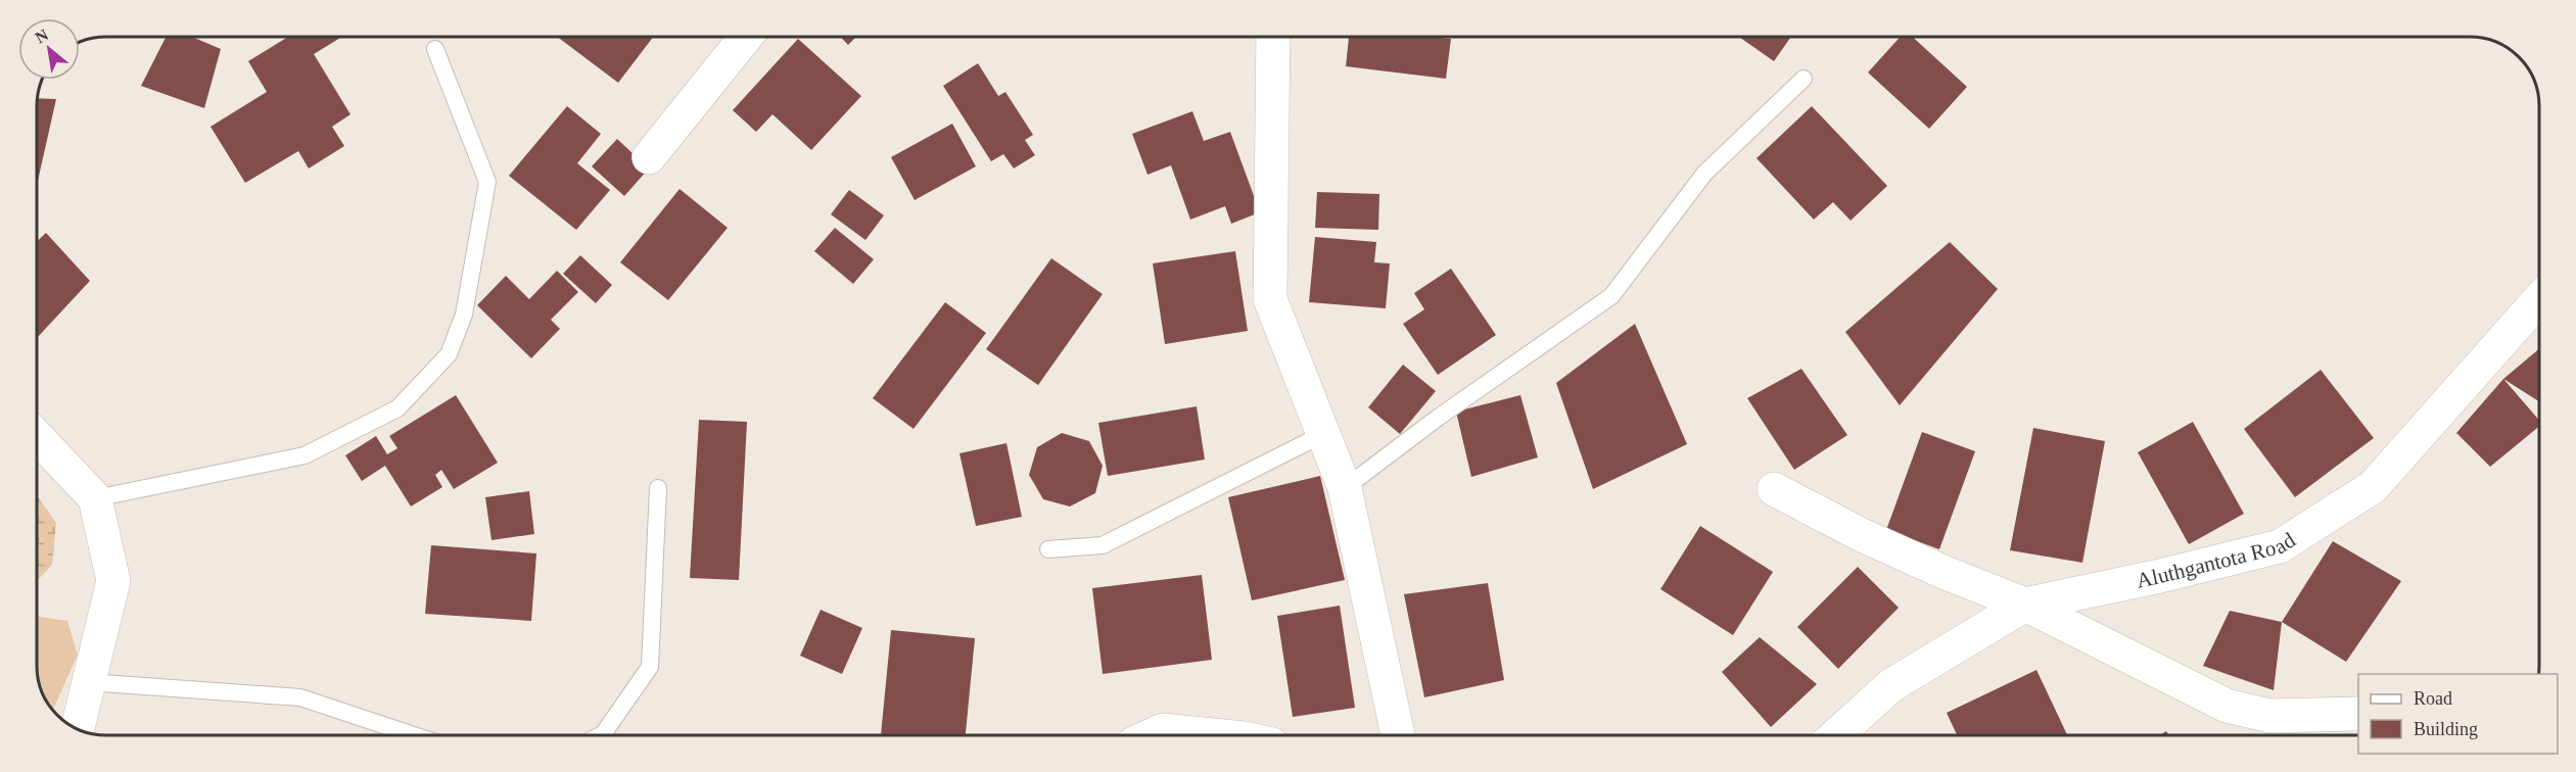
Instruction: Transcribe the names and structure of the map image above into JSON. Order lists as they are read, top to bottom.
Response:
{
  "streets": {
    "street": ["Aluthgantota Road"]
  },
  "legend": ["Road", "Building"],
  "north": "top left"
}
